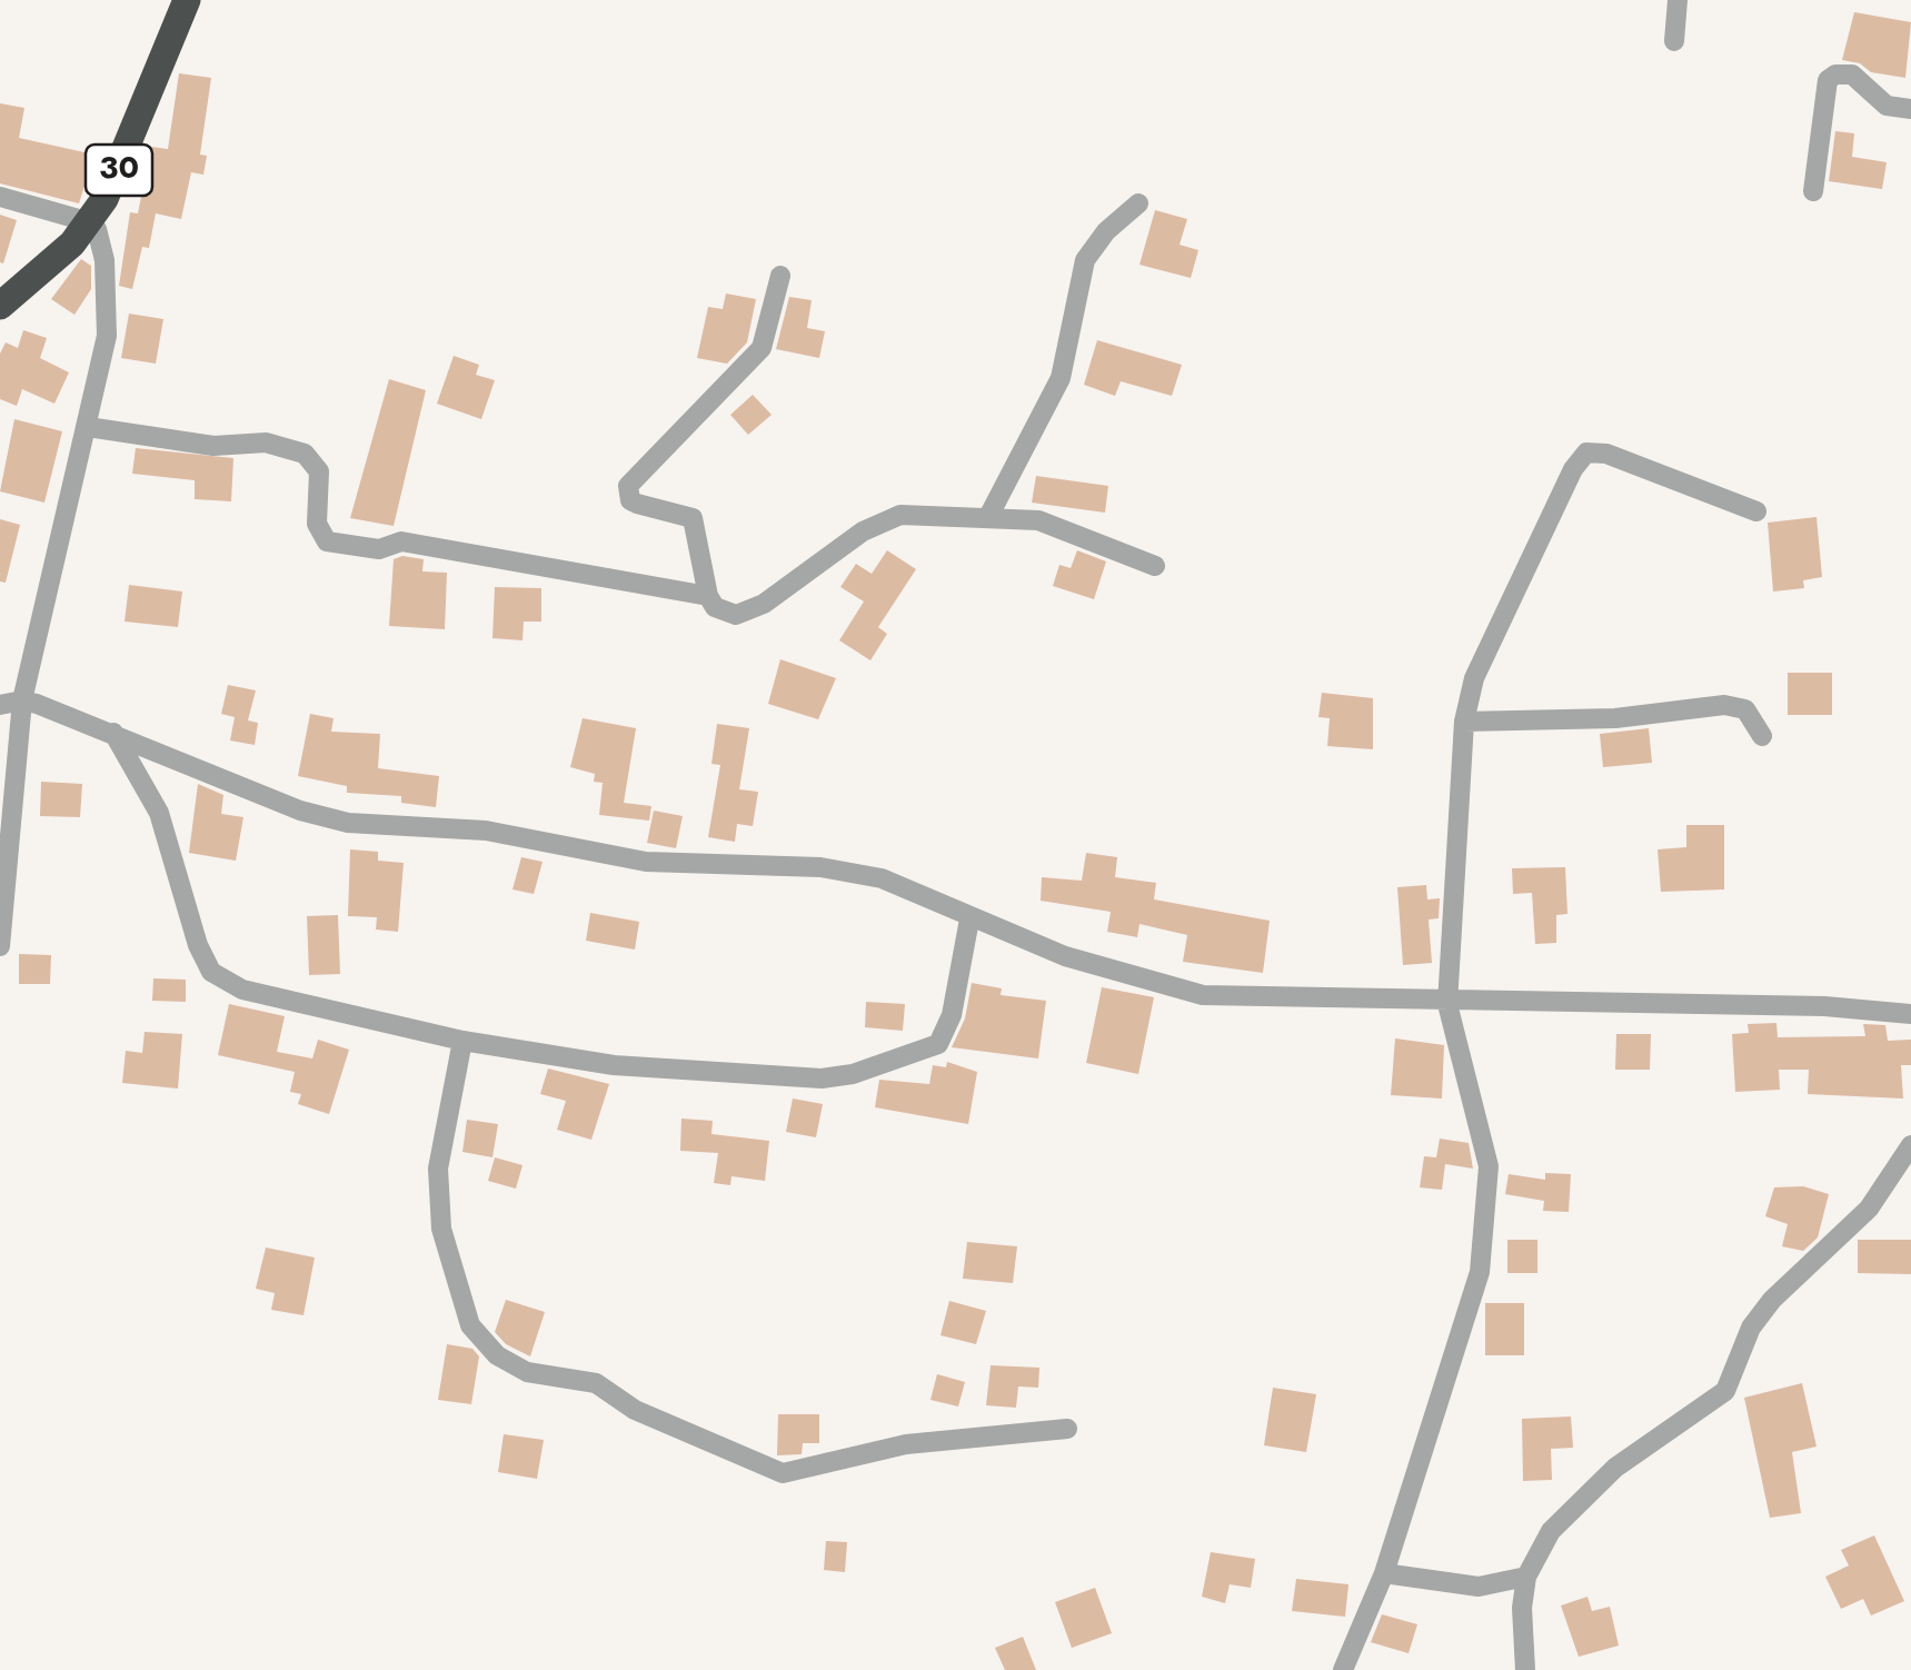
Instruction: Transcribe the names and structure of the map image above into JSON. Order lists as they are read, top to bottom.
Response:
{
  "streets": {
    "highway": ["30"]
  }
}
